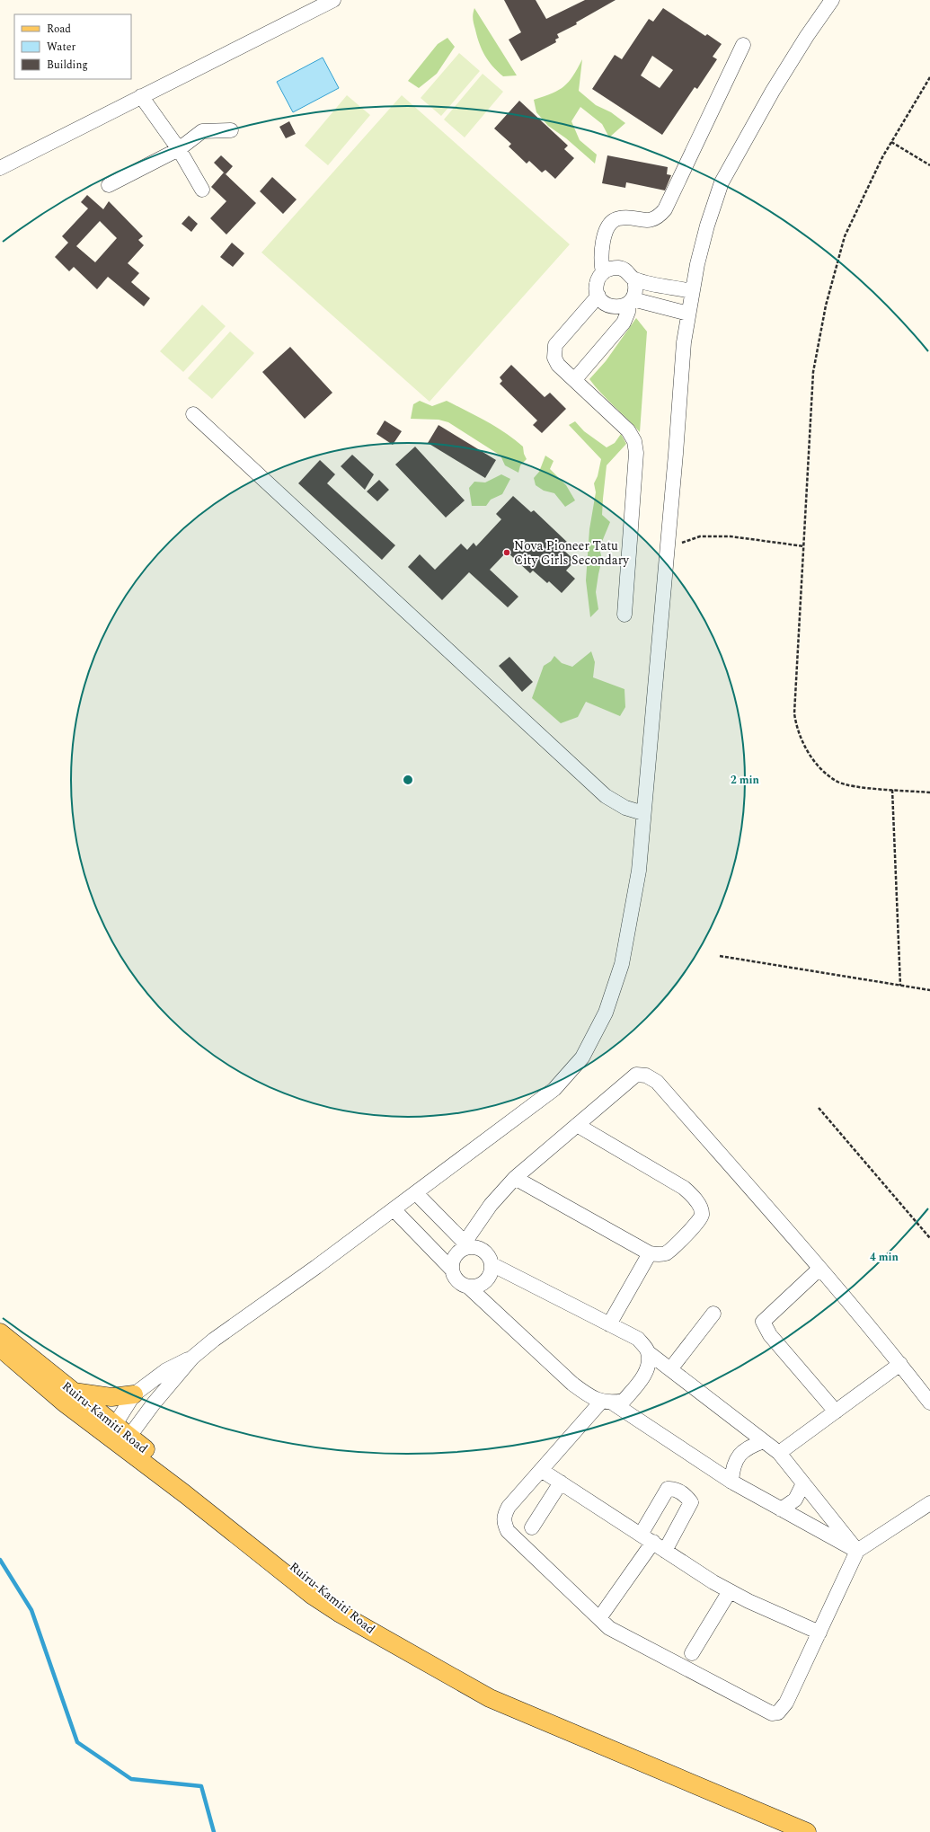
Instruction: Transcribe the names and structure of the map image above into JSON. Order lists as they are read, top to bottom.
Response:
{
  "streets": {
    "main road": ["Ruiru-Kamiti Road"]
  },
  "places": ["Nova Pioneer Tatu City Girls Secondary"],
  "legend": ["Road", "Water", "Building"],
  "rings": ["2 min", "4 min"]
}
